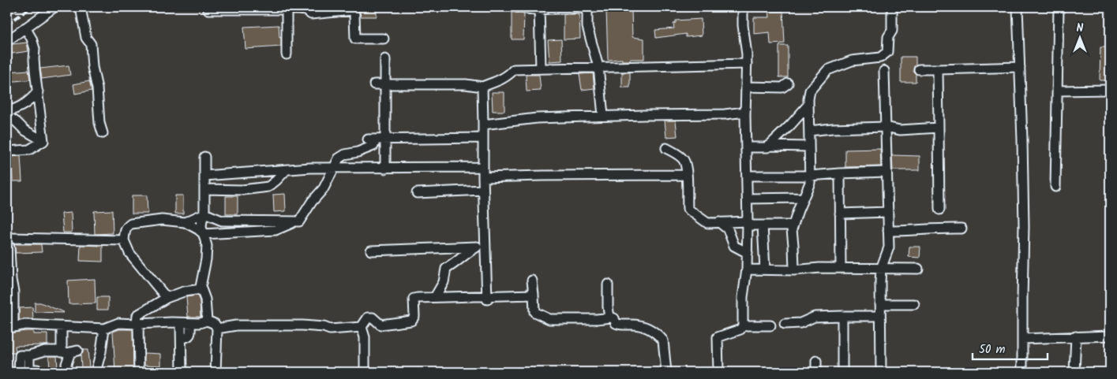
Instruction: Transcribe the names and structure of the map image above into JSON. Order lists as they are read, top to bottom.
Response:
{
  "scale_bar": "50 m",
  "north": "top"
}
